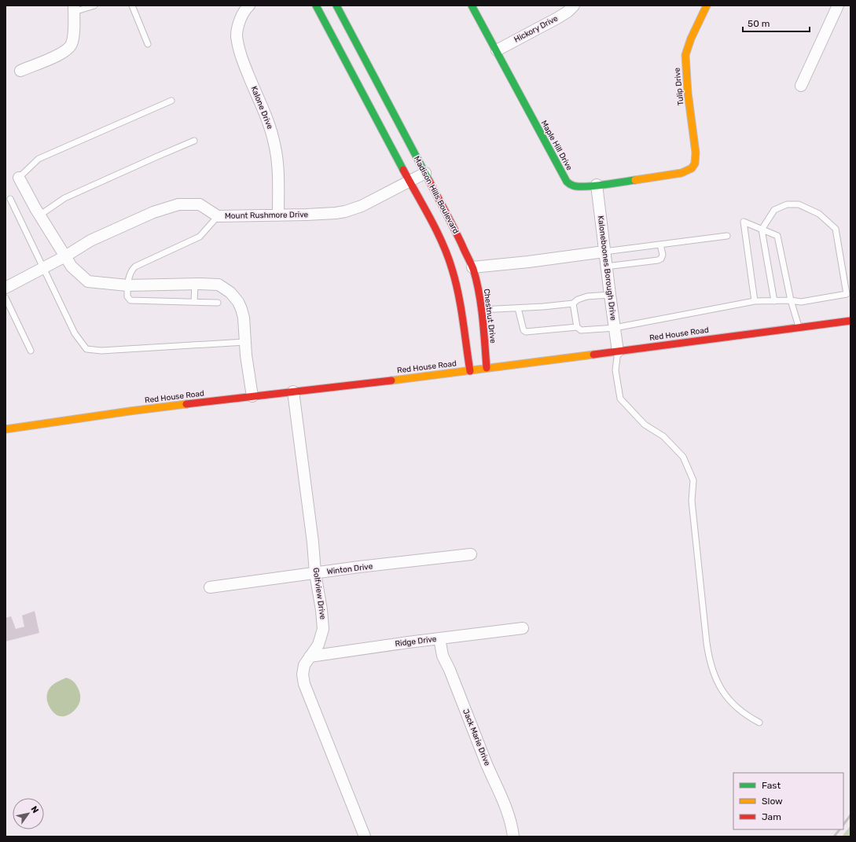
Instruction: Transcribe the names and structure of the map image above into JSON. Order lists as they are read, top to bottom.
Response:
{
  "streets": {
    "street": [
      "Hickory Drive",
      "Tulip Drive",
      "Kalone Drive",
      "Maple Hill Drive",
      "Madison Hills Boulevard",
      "Mount Rushmore Drive",
      "Kaloneboones Borough Drive",
      "Chestnut Drive",
      "Red House Road",
      "Winton Drive",
      "Golfview Drive",
      "Ridge Drive",
      "Jack Marie Drive"
    ]
  },
  "crossings": [
    ["Hickory Drive", "Maple Hill Drive"],
    ["Tulip Drive", "Maple Hill Drive"],
    ["Kalone Drive", "Mount Rushmore Drive"],
    ["Maple Hill Drive", "Kaloneboones Borough Drive"],
    ["Madison Hills Boulevard", "Mount Rushmore Drive"],
    ["Madison Hills Boulevard", "Chestnut Drive"],
    ["Madison Hills Boulevard", "Red House Road"],
    ["Kaloneboones Borough Drive", "Red House Road"],
    ["Chestnut Drive", "Red House Road"],
    ["Red House Road", "Golfview Drive"],
    ["Winton Drive", "Golfview Drive"],
    ["Golfview Drive", "Ridge Drive"],
    ["Ridge Drive", "Jack Marie Drive"]
  ],
  "legend": ["Fast", "Slow", "Jam"],
  "scale_bar": "50 m",
  "north": "top right"
}
